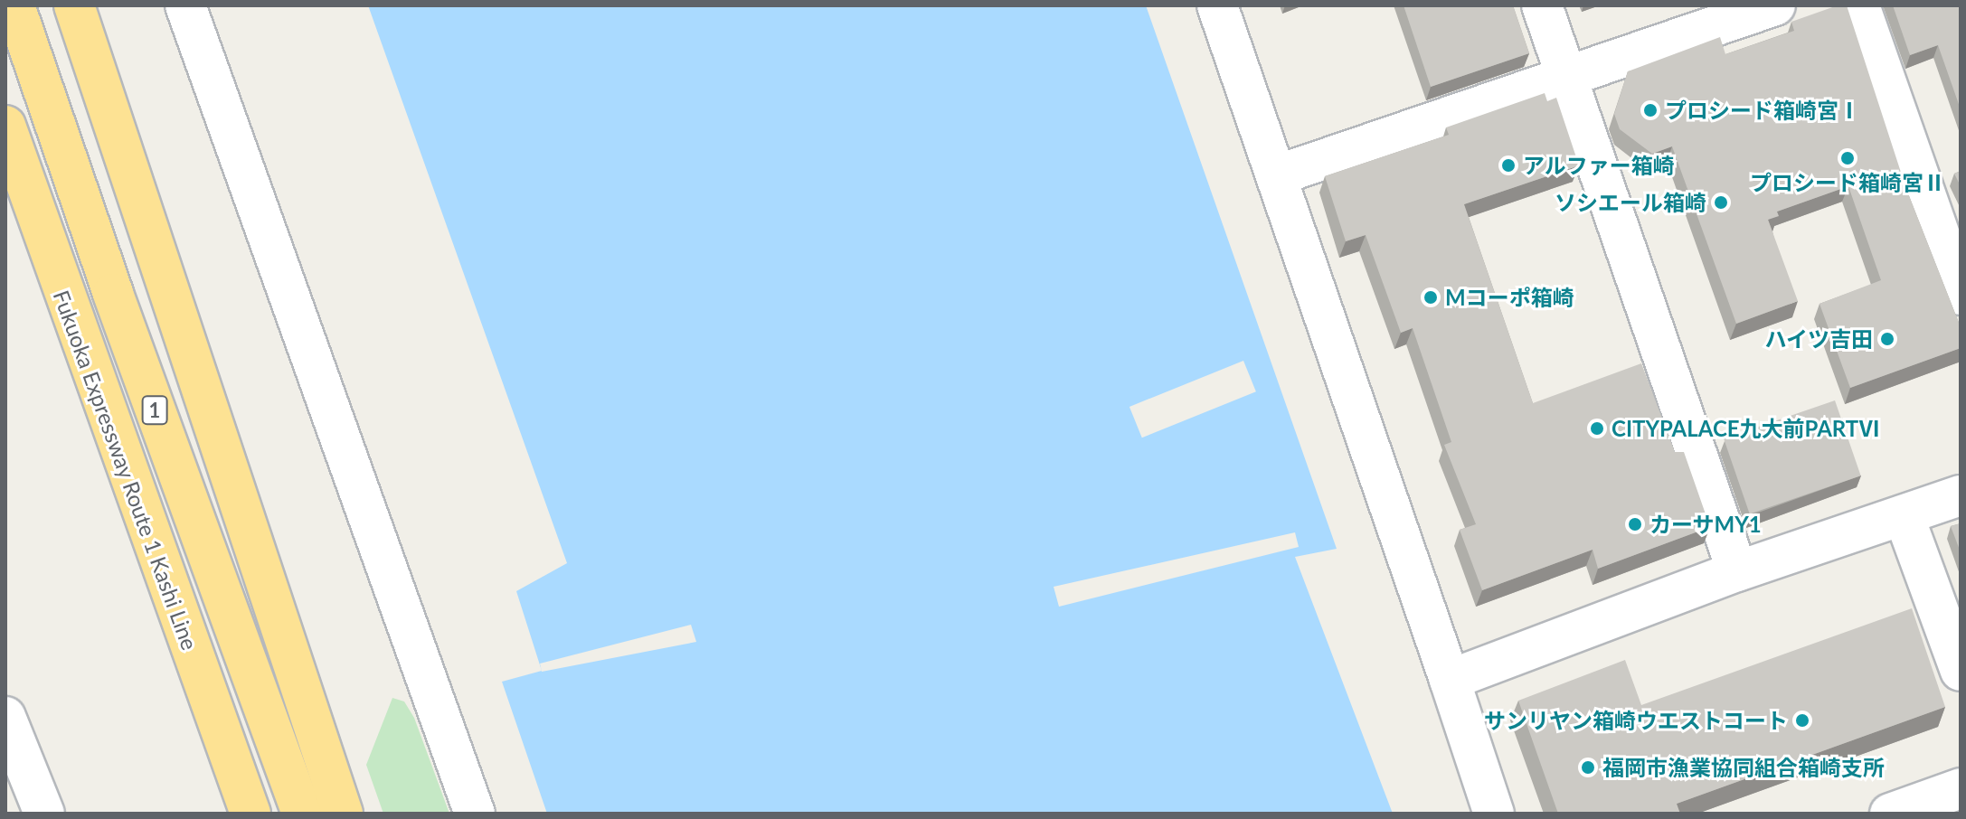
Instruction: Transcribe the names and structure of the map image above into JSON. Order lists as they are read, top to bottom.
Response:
{
  "streets": {
    "highway": ["1", "Fukuoka Expressway Route 1 Kashi Line"]
  },
  "places": [
    "プロシード箱崎宮Ⅰ",
    "プロシード箱崎宮Ⅱ",
    "アルファー箱崎",
    "ソシエール箱崎",
    "Mコーポ箱崎",
    "ハイツ吉田",
    "CITYPALACE九大前PARTⅥ",
    "カーサMY1",
    "サンリヤン箱崎ウエストコート",
    "福岡市漁業協同組合箱崎支所"
  ]
}
